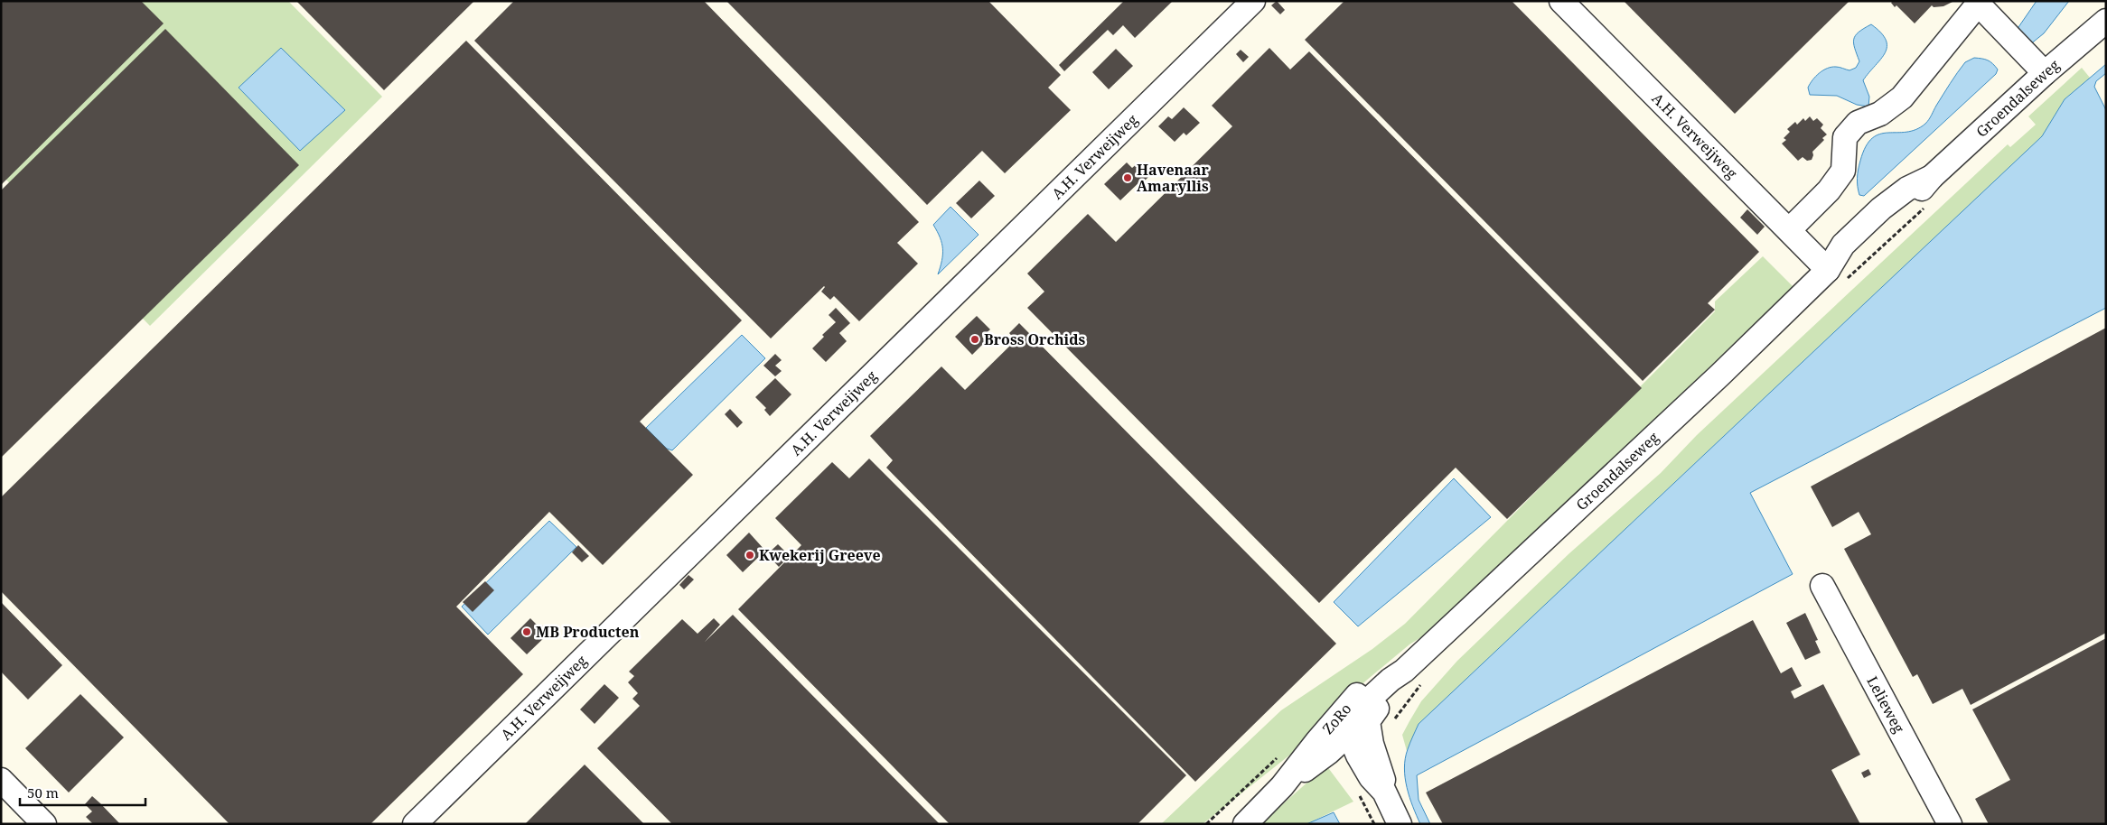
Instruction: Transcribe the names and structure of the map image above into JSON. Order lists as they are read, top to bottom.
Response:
{
  "streets": {
    "street": [
      "Groendalseweg",
      "A.H. Verweijweg",
      "Lelieweg",
      "ZoRo"
    ]
  },
  "crossings": [
    ["Groendalseweg", "A.H. Verweijweg"],
    ["Groendalseweg", "ZoRo"]
  ],
  "places": [
    "Havenaar Amaryllis",
    "Bross Orchids",
    "Kwekerij Greeve",
    "MB Producten"
  ],
  "scale_bar": "50 m"
}
